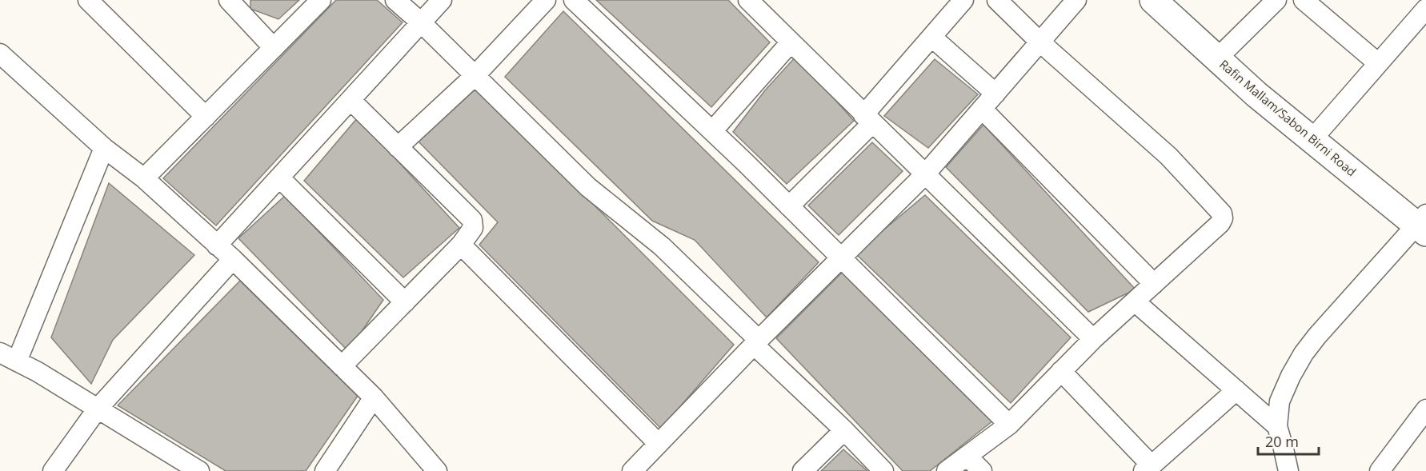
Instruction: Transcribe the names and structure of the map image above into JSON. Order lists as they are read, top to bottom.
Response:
{
  "streets": {
    "street": ["Rafin Mallam/Sabon Birni Road"]
  },
  "scale_bar": "20 m"
}
